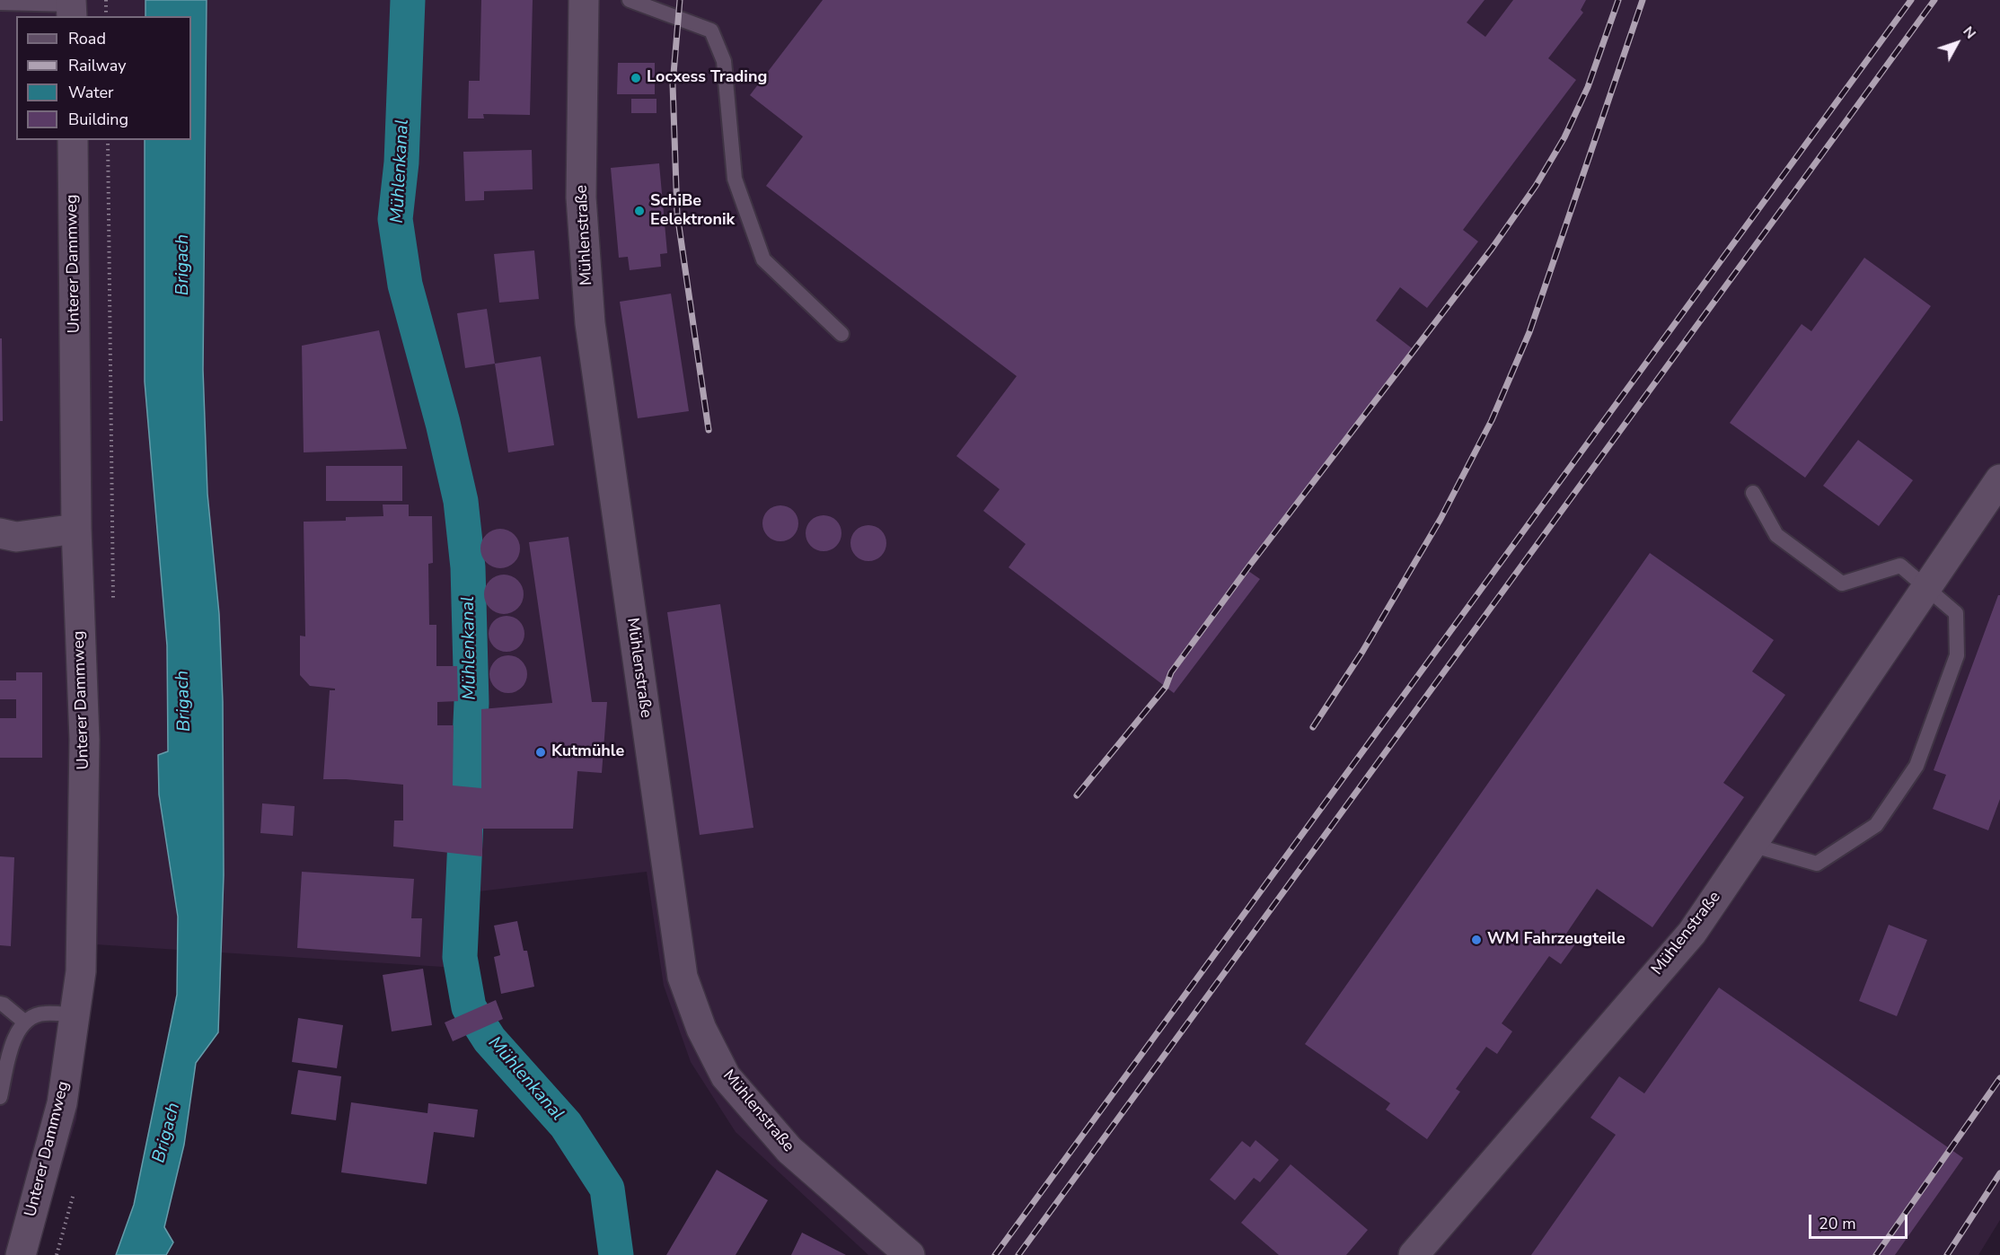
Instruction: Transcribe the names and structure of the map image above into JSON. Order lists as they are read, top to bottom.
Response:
{
  "streets": {
    "street": ["Mühlenstraße", "Unterer Dammweg"]
  },
  "water": ["Mühlenkanal", "Brigach"],
  "places": [
    "Locxess Trading",
    "SchiBe Eelektronik",
    "Kutmühle",
    "WM Fahrzeugteile"
  ],
  "legend": [
    "Road",
    "Railway",
    "Water",
    "Building"
  ],
  "scale_bar": "20 m",
  "north": "top right"
}
